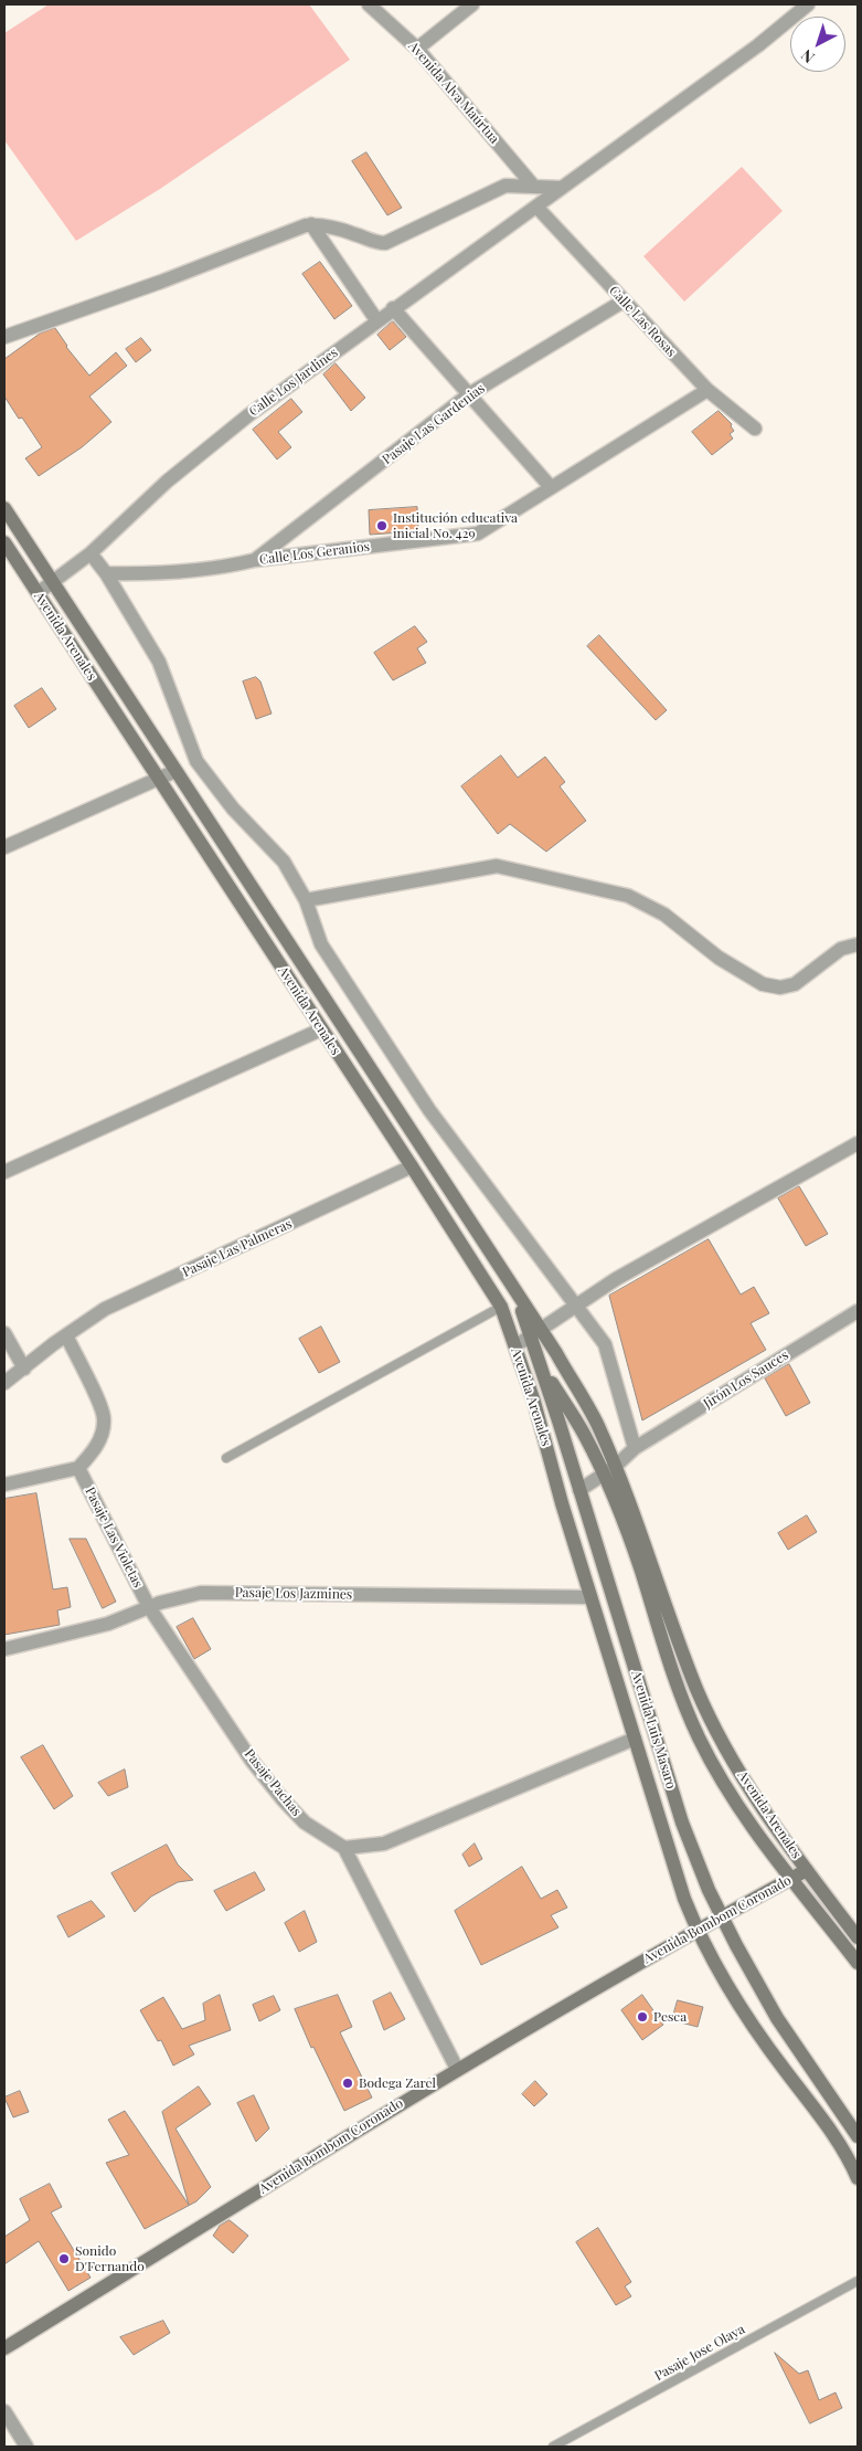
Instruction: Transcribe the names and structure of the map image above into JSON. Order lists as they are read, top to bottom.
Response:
{
  "streets": {
    "main road": ["Avenida Arenales", "Avenida Luis Masaro", "Avenida Bombom Coronado"],
    "street": [
      "Avenida Alva Maúrtua",
      "Calle Las Rosas",
      "Calle Los Jardines",
      "Pasaje Las Gardenias",
      "Calle Los Geranios",
      "Pasaje Las Palmeras",
      "Jirón Los Sauces",
      "Pasaje Las Violetas",
      "Pasaje Los Jazmines",
      "Pasaje Pachas"
    ],
    "lane": ["Pasaje Jose Olaya"]
  },
  "crossings": [
    ["Calle Las Rosas", "Calle Los Jardines"],
    ["Calle Las Rosas", "Pasaje Las Gardenias"],
    ["Calle Las Rosas", "Calle Los Geranios"],
    ["Calle Los Jardines", "Avenida Arenales"],
    ["Pasaje Las Gardenias", "Calle Los Geranios"],
    ["Avenida Arenales", "Pasaje Las Palmeras"],
    ["Avenida Arenales", "Jirón Los Sauces"],
    ["Avenida Arenales", "Avenida Luis Masaro"],
    ["Avenida Arenales", "Avenida Bombom Coronado"],
    ["Pasaje Las Violetas", "Pasaje Los Jazmines"],
    ["Pasaje Las Violetas", "Pasaje Pachas"],
    ["Pasaje Los Jazmines", "Avenida Luis Masaro"],
    ["Pasaje Los Jazmines", "Pasaje Pachas"],
    ["Avenida Luis Masaro", "Avenida Bombom Coronado"]
  ],
  "places": [
    "Institución educativa inicial No. 429",
    "Pesca",
    "Bodega Zarel",
    "Sonido D'Fernando"
  ],
  "north": "bottom left"
}
